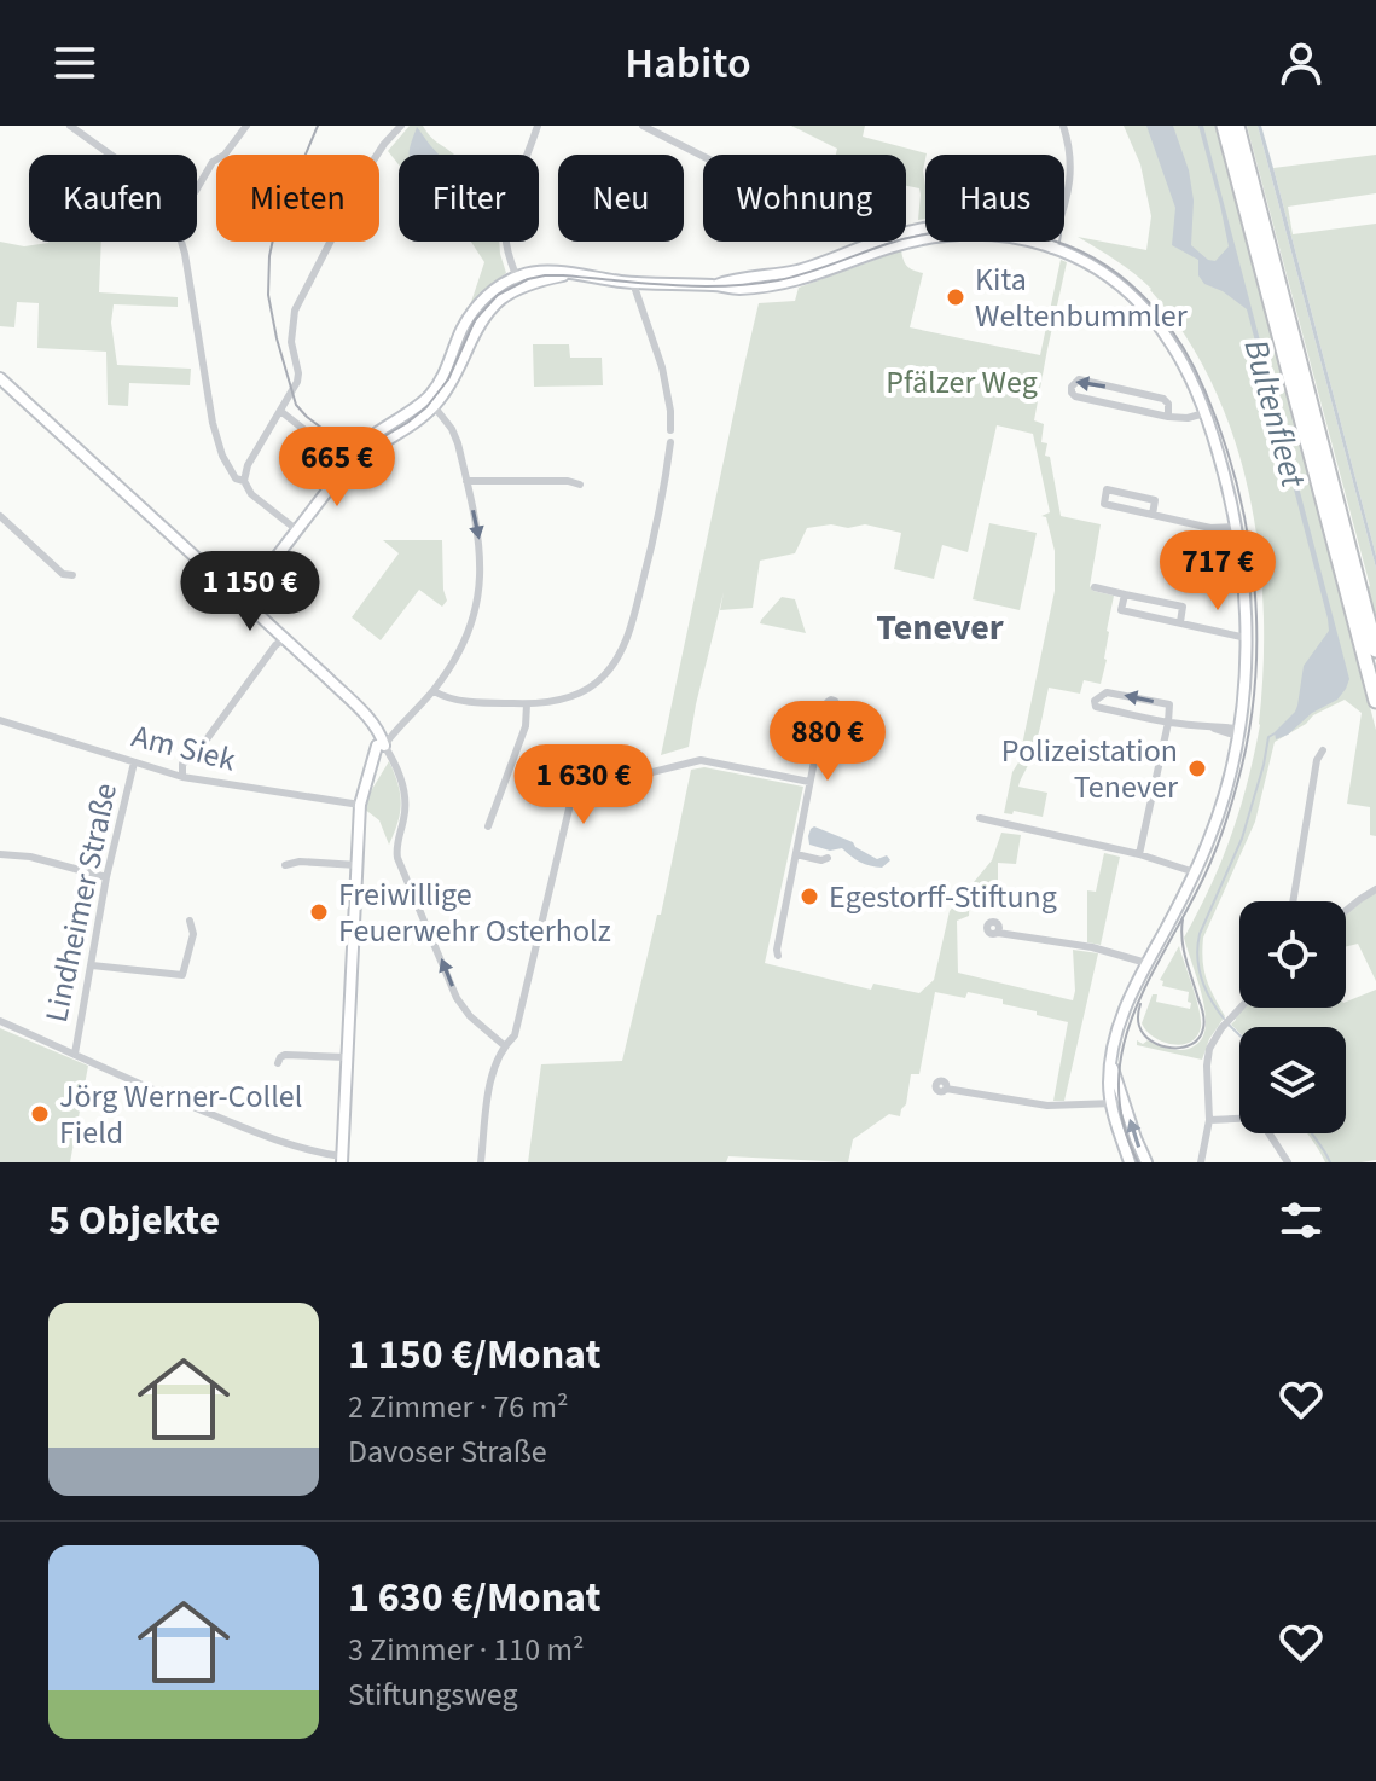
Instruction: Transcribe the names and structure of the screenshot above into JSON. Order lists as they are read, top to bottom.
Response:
{
  "streets": {
    "street": ["Am Siek", "Lindheimer Straße"]
  },
  "crossings": [
    ["Am Siek", "Lindheimer Straße"]
  ],
  "districts": ["Tenever"],
  "water": ["Bultenfleet"],
  "parks": ["Pfälzer Weg"],
  "places": [
    "Kita Weltenbummler",
    "Polizeistation Tenever",
    "Egestorff-Stiftung",
    "Freiwillige Feuerwehr Osterholz",
    "Jörg Werner-Collel Field"
  ],
  "page": {
    "header": "Habito",
    "chip": [
      "Kaufen",
      "Mieten",
      "Filter",
      "Neu",
      "Wohnung",
      "Haus"
    ],
    "price": [
      "665 €",
      "717 €",
      "1 150 €",
      "880 €",
      "1 630 €"
    ],
    "heading": "5 Objekte",
    "list": [
      {
        "name": "1 150 €/Monat",
        "note": "2 Zimmer · 76 m² · Davoser Straße"
      },
      {
        "name": "1 630 €/Monat",
        "note": "3 Zimmer · 110 m² · Stiftungsweg"
      }
    ]
  }
}
